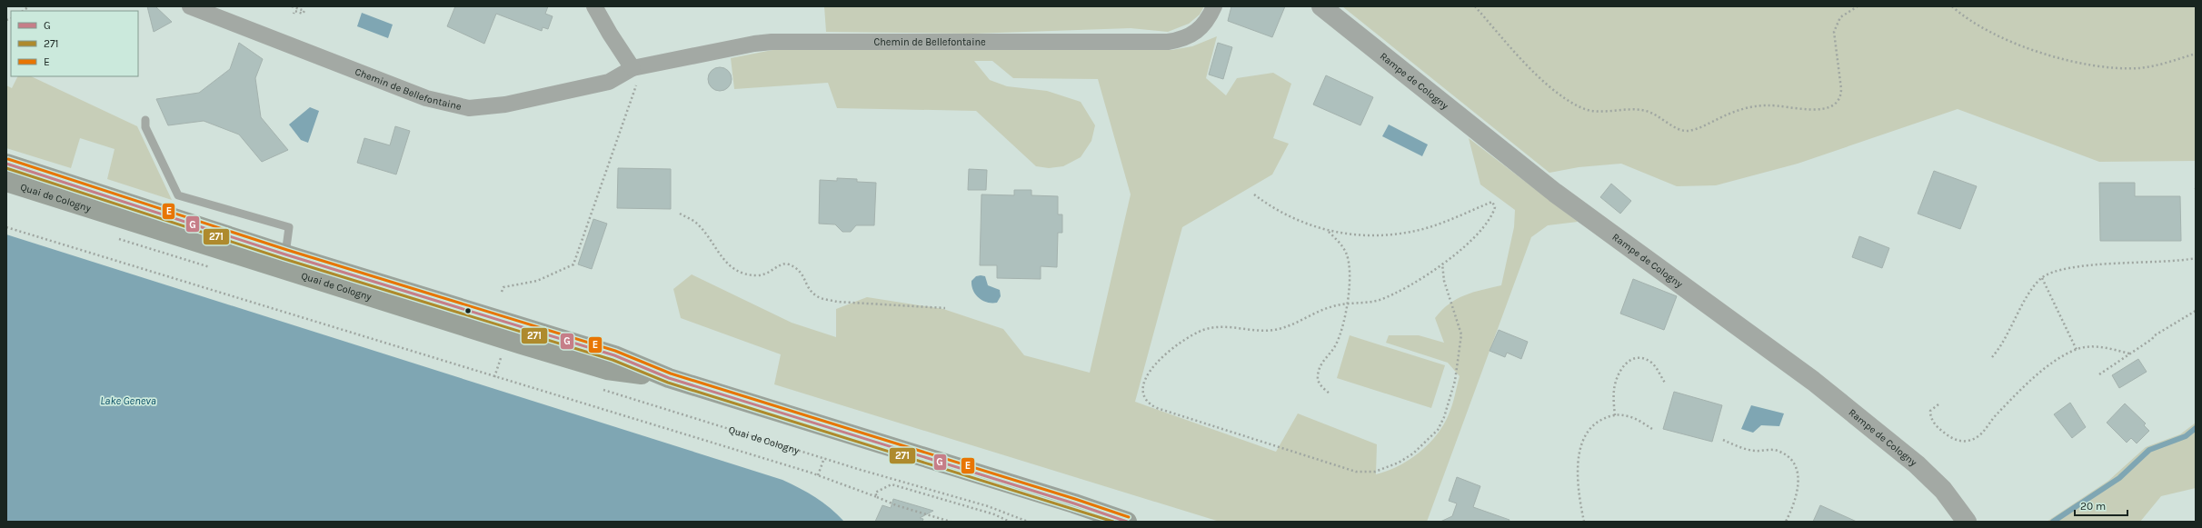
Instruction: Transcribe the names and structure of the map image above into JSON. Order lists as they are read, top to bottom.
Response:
{
  "streets": {
    "main road": ["Quai de Cologny"],
    "street": ["Chemin de Bellefontaine", "Rampe de Cologny"]
  },
  "water": ["Lake Geneva"],
  "lines": ["transit line E", "transit line G", "transit line 271"],
  "legend": ["G", "271", "E"],
  "scale_bar": "20 m"
}
